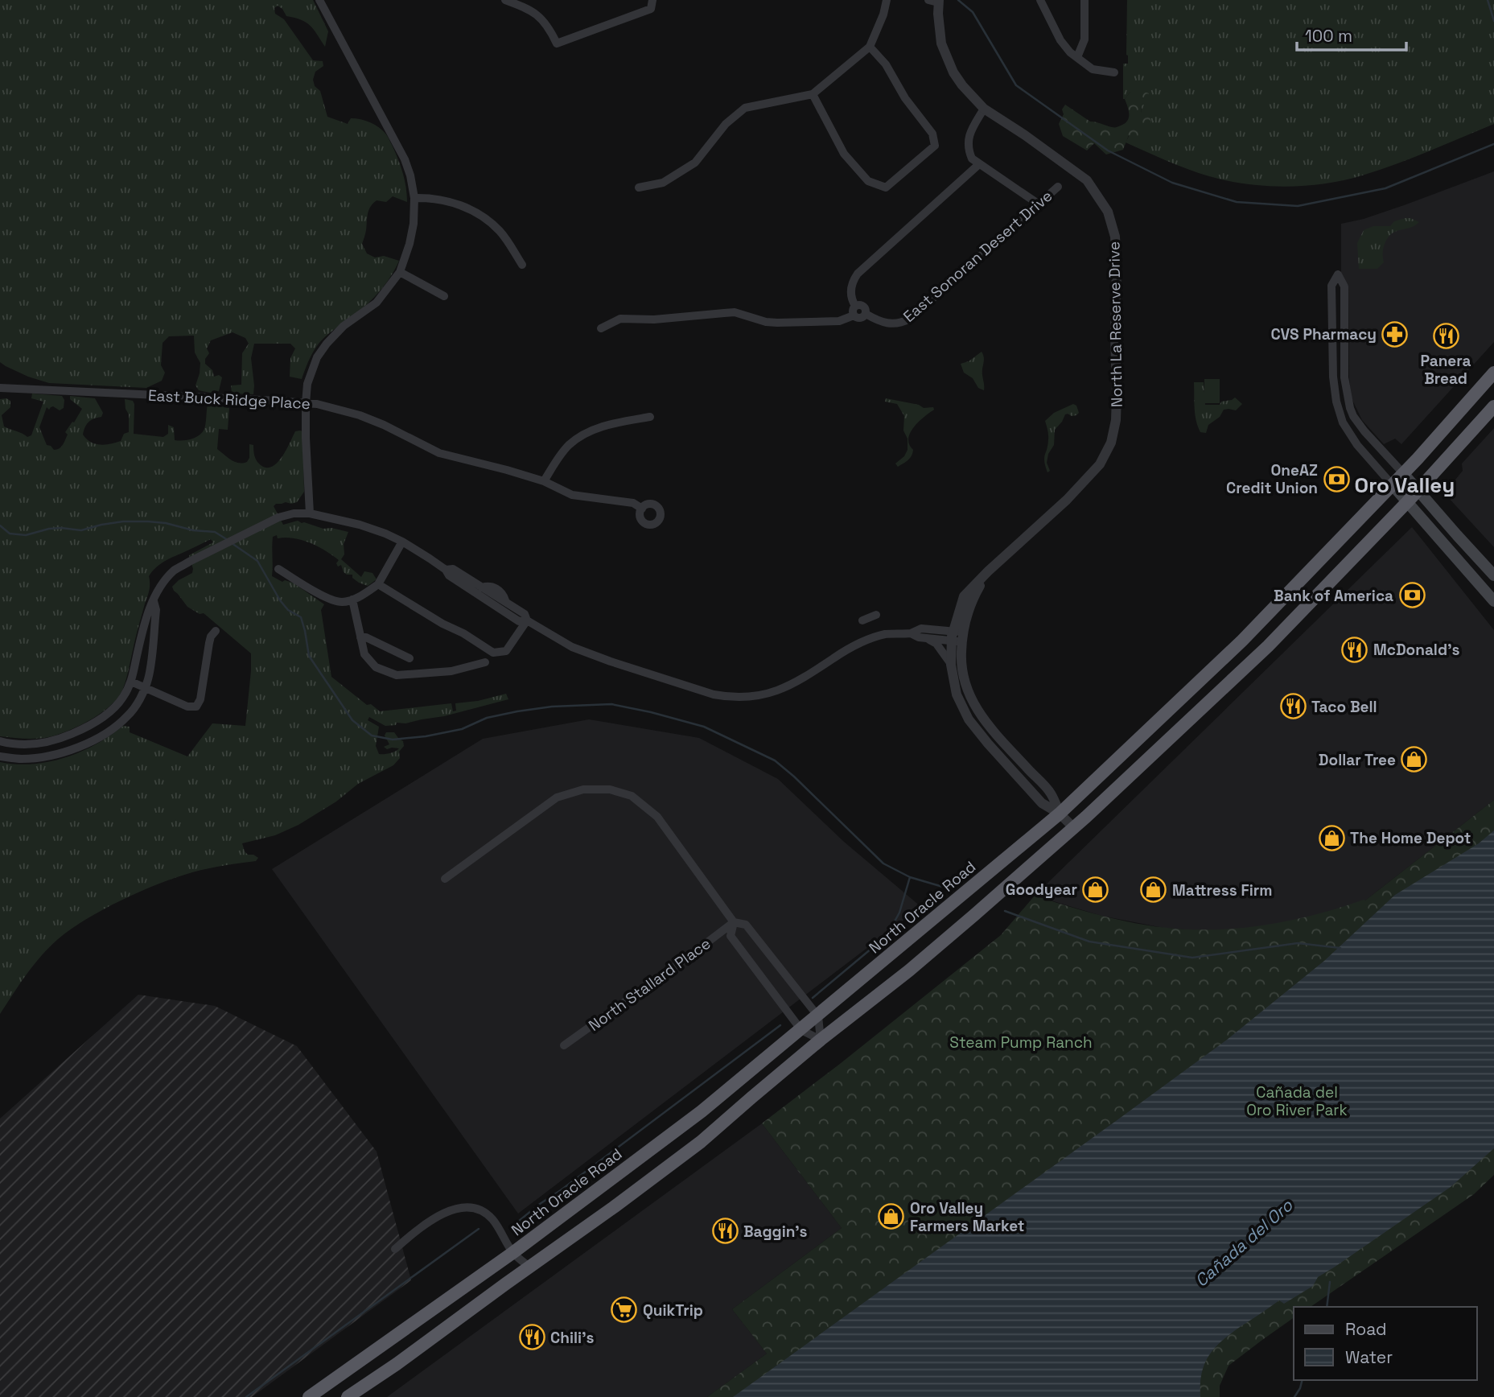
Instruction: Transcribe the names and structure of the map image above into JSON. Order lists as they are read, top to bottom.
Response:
{
  "streets": {
    "highway": ["North Oracle Road"],
    "street": [
      "East Sonoran Desert Drive",
      "North La Reserve Drive",
      "East Buck Ridge Place",
      "North Stallard Place"
    ]
  },
  "crossings": [
    ["North La Reserve Drive", "North Oracle Road"]
  ],
  "districts": ["Oro Valley"],
  "water": ["Cañada del Oro"],
  "parks": ["Steam Pump Ranch", "Cañada del Oro River Park"],
  "places": {
    "pharmacy": ["CVS Pharmacy"],
    "restaurant": [
      "Panera Bread",
      "McDonald's",
      "Taco Bell",
      "Baggin's",
      "Chili's"
    ],
    "bank": ["OneAZ Credit Union", "Bank of America"],
    "shop": [
      "Dollar Tree",
      "The Home Depot",
      "Goodyear",
      "Mattress Firm",
      "Oro Valley Farmers Market"
    ],
    "supermarket": ["QuikTrip"]
  },
  "legend": ["Road", "Water"],
  "scale_bar": "100 m"
}
